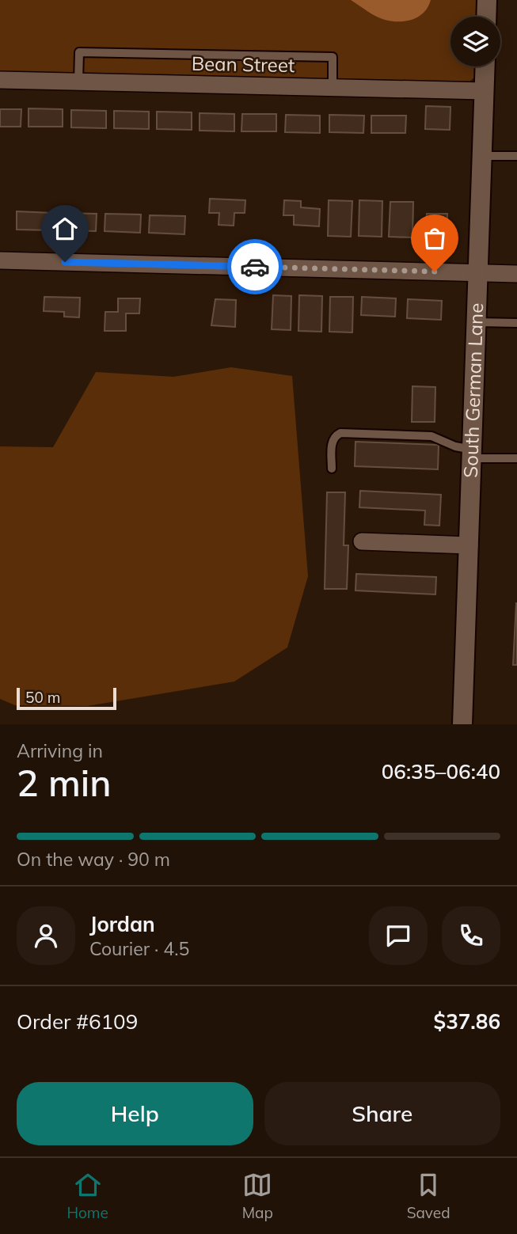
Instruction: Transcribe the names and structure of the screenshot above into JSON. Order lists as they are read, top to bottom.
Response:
{
  "streets": {
    "street": ["Bean Street", "South German Lane"]
  },
  "crossings": [
    ["Bean Street", "South German Lane"]
  ],
  "scale_bar": "50 m",
  "page": {
    "scale": "50 m",
    "heading": ["2 min", "Arriving in", "06:35–06:40"],
    "panel": [
      "Jordan",
      "Courier · 4.5",
      "Order #6109",
      "$37.86"
    ],
    "bar": "On the way · 90 m",
    "buttons": ["Help", "Share"],
    "tabs": ["Home", "Map", "Saved"]
  }
}
